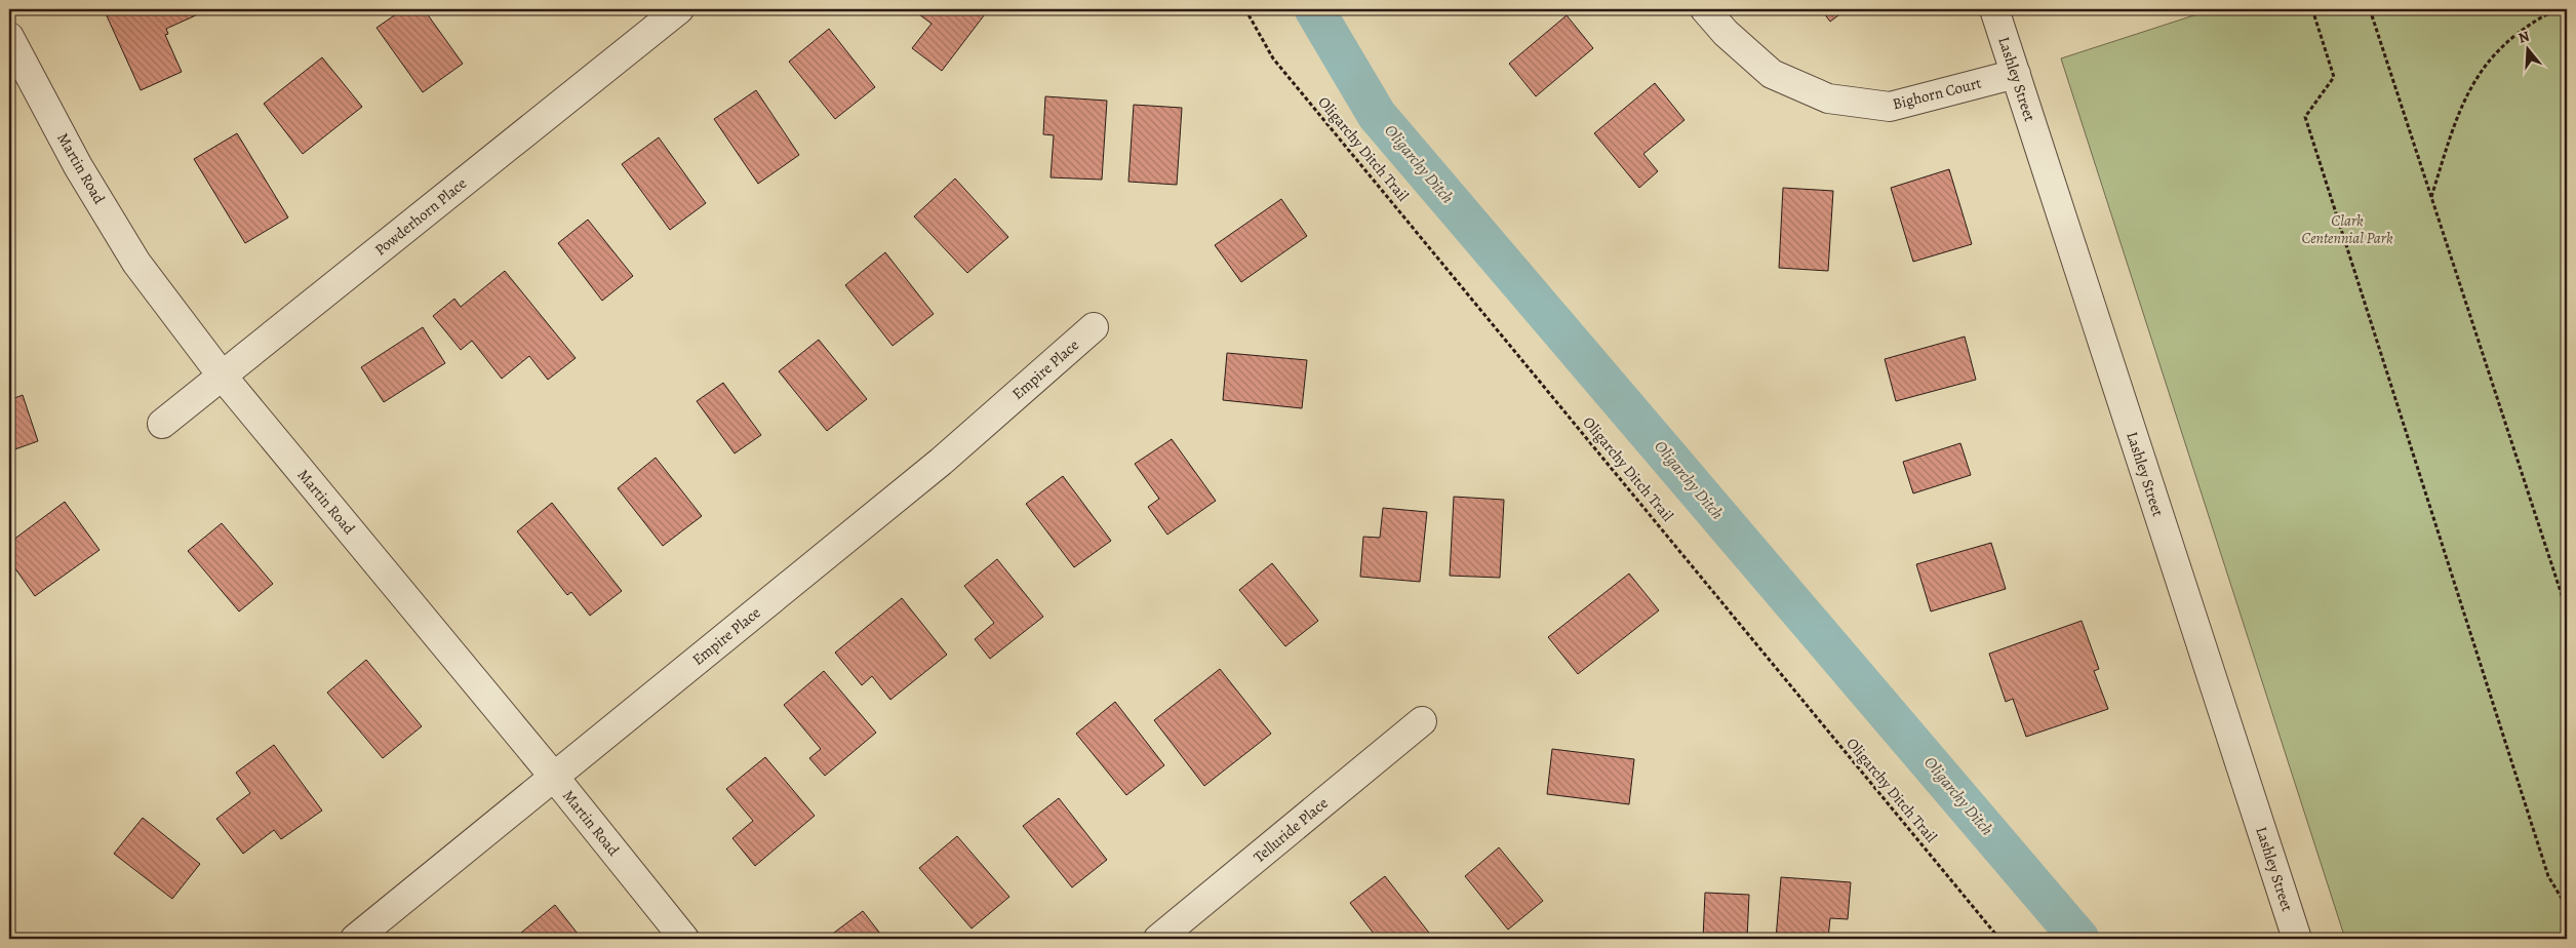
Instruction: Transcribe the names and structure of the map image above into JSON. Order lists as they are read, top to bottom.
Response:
{
  "streets": {
    "street": [
      "Lashley Street",
      "Bighorn Court",
      "Martin Road",
      "Powderhorn Place",
      "Empire Place",
      "Telluride Place"
    ],
    "path": ["Oligarchy Ditch Trail"]
  },
  "crossings": [
    ["Lashley Street", "Bighorn Court"],
    ["Martin Road", "Powderhorn Place"],
    ["Martin Road", "Empire Place"]
  ],
  "water": ["Oligarchy Ditch"],
  "parks": ["Clark Centennial Park"],
  "north": "top"
}
